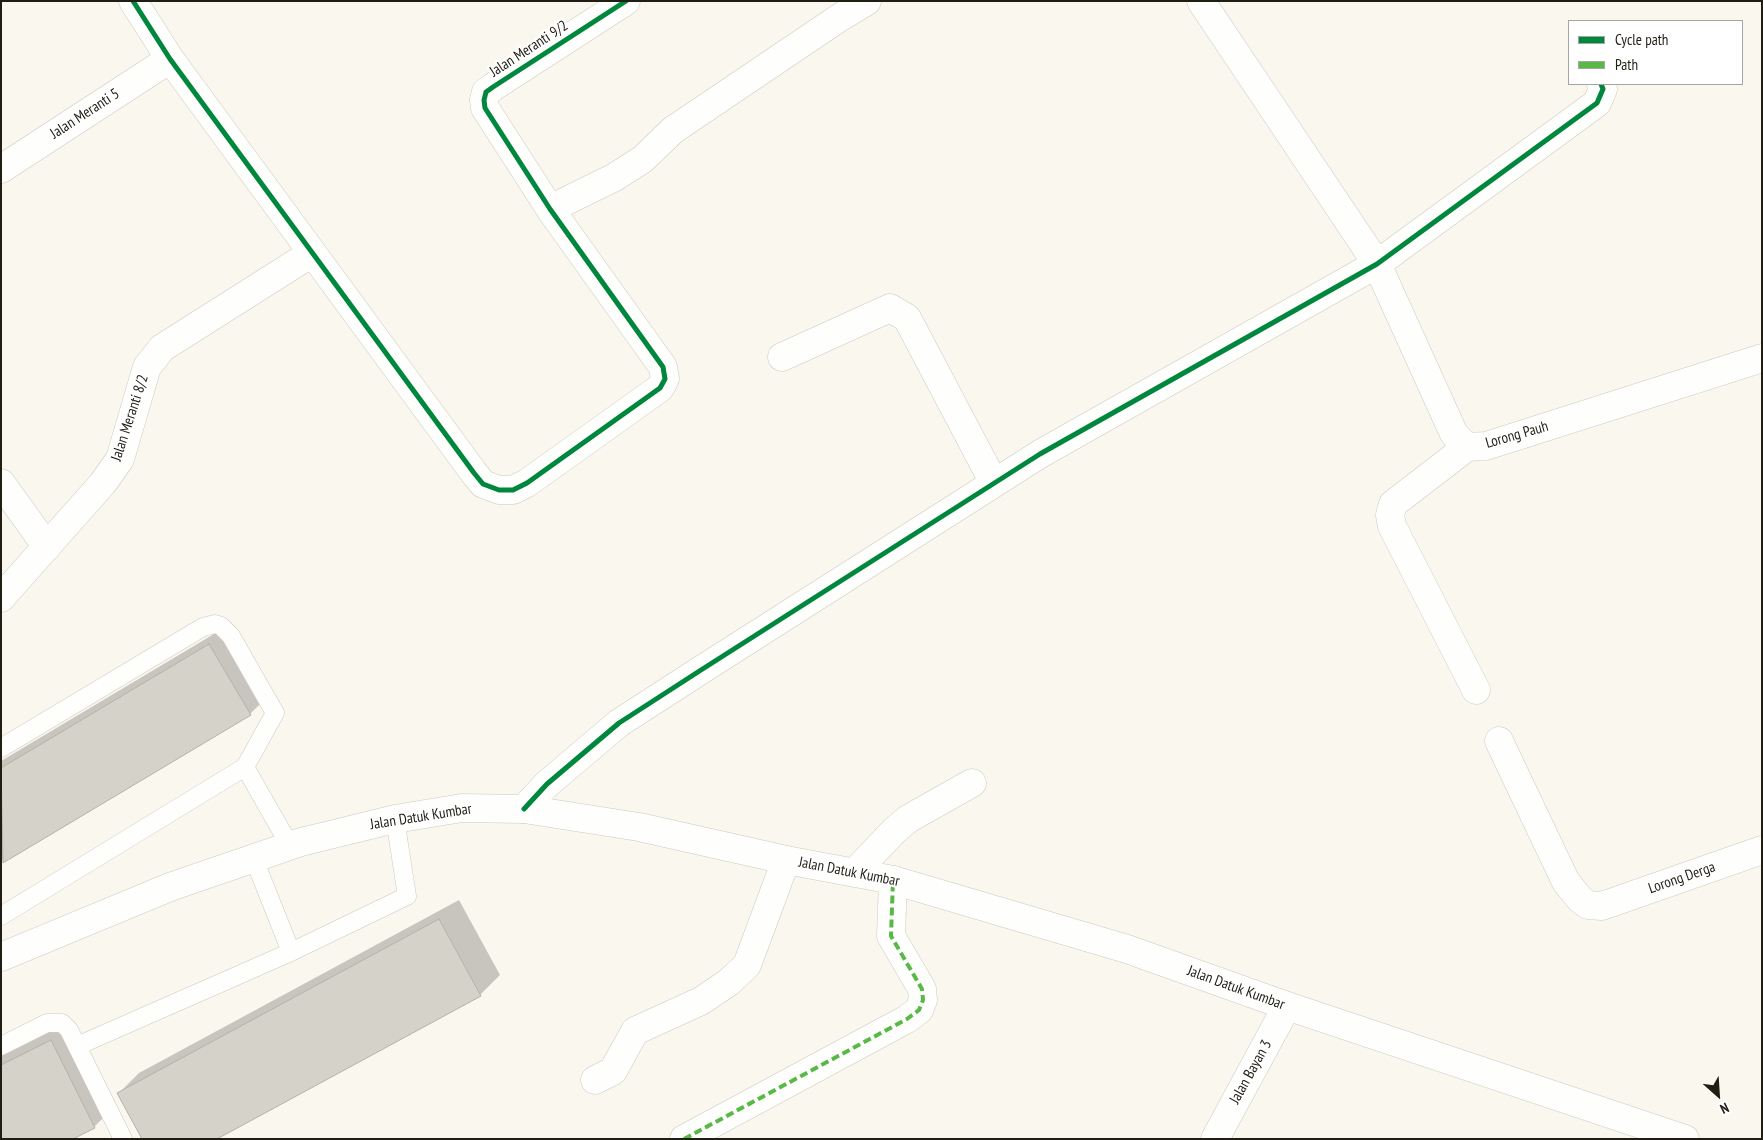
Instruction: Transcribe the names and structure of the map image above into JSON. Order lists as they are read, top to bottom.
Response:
{
  "streets": {
    "street": [
      "Jalan Meranti 9/2",
      "Jalan Meranti 5",
      "Jalan Meranti 8/2",
      "Lorong Pauh",
      "Jalan Datuk Kumbar",
      "Lorong Derga",
      "Jalan Bayan 3"
    ]
  },
  "crossings": [
    ["Jalan Datuk Kumbar", "Jalan Bayan 3"]
  ],
  "legend": ["Cycle path", "Path"],
  "north": "bottom right"
}
